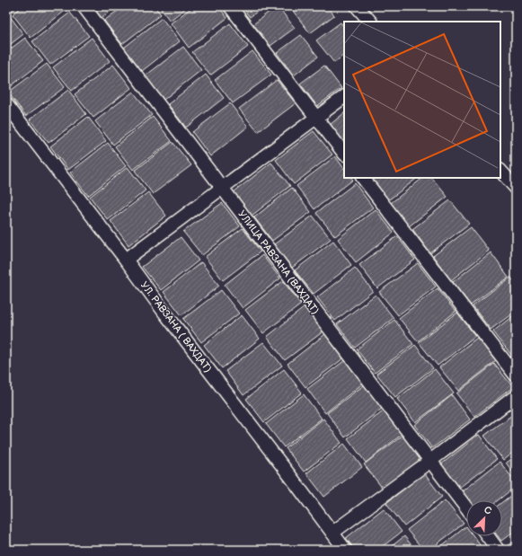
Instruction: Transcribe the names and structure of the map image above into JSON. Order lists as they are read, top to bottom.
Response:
{
  "streets": {
    "street": ["УЛИЦА РАВЗАНА (ВАХДАТ)", "УЛ. РАВЗАНА ( ВАХДАТ)"]
  },
  "north": "top right"
}
